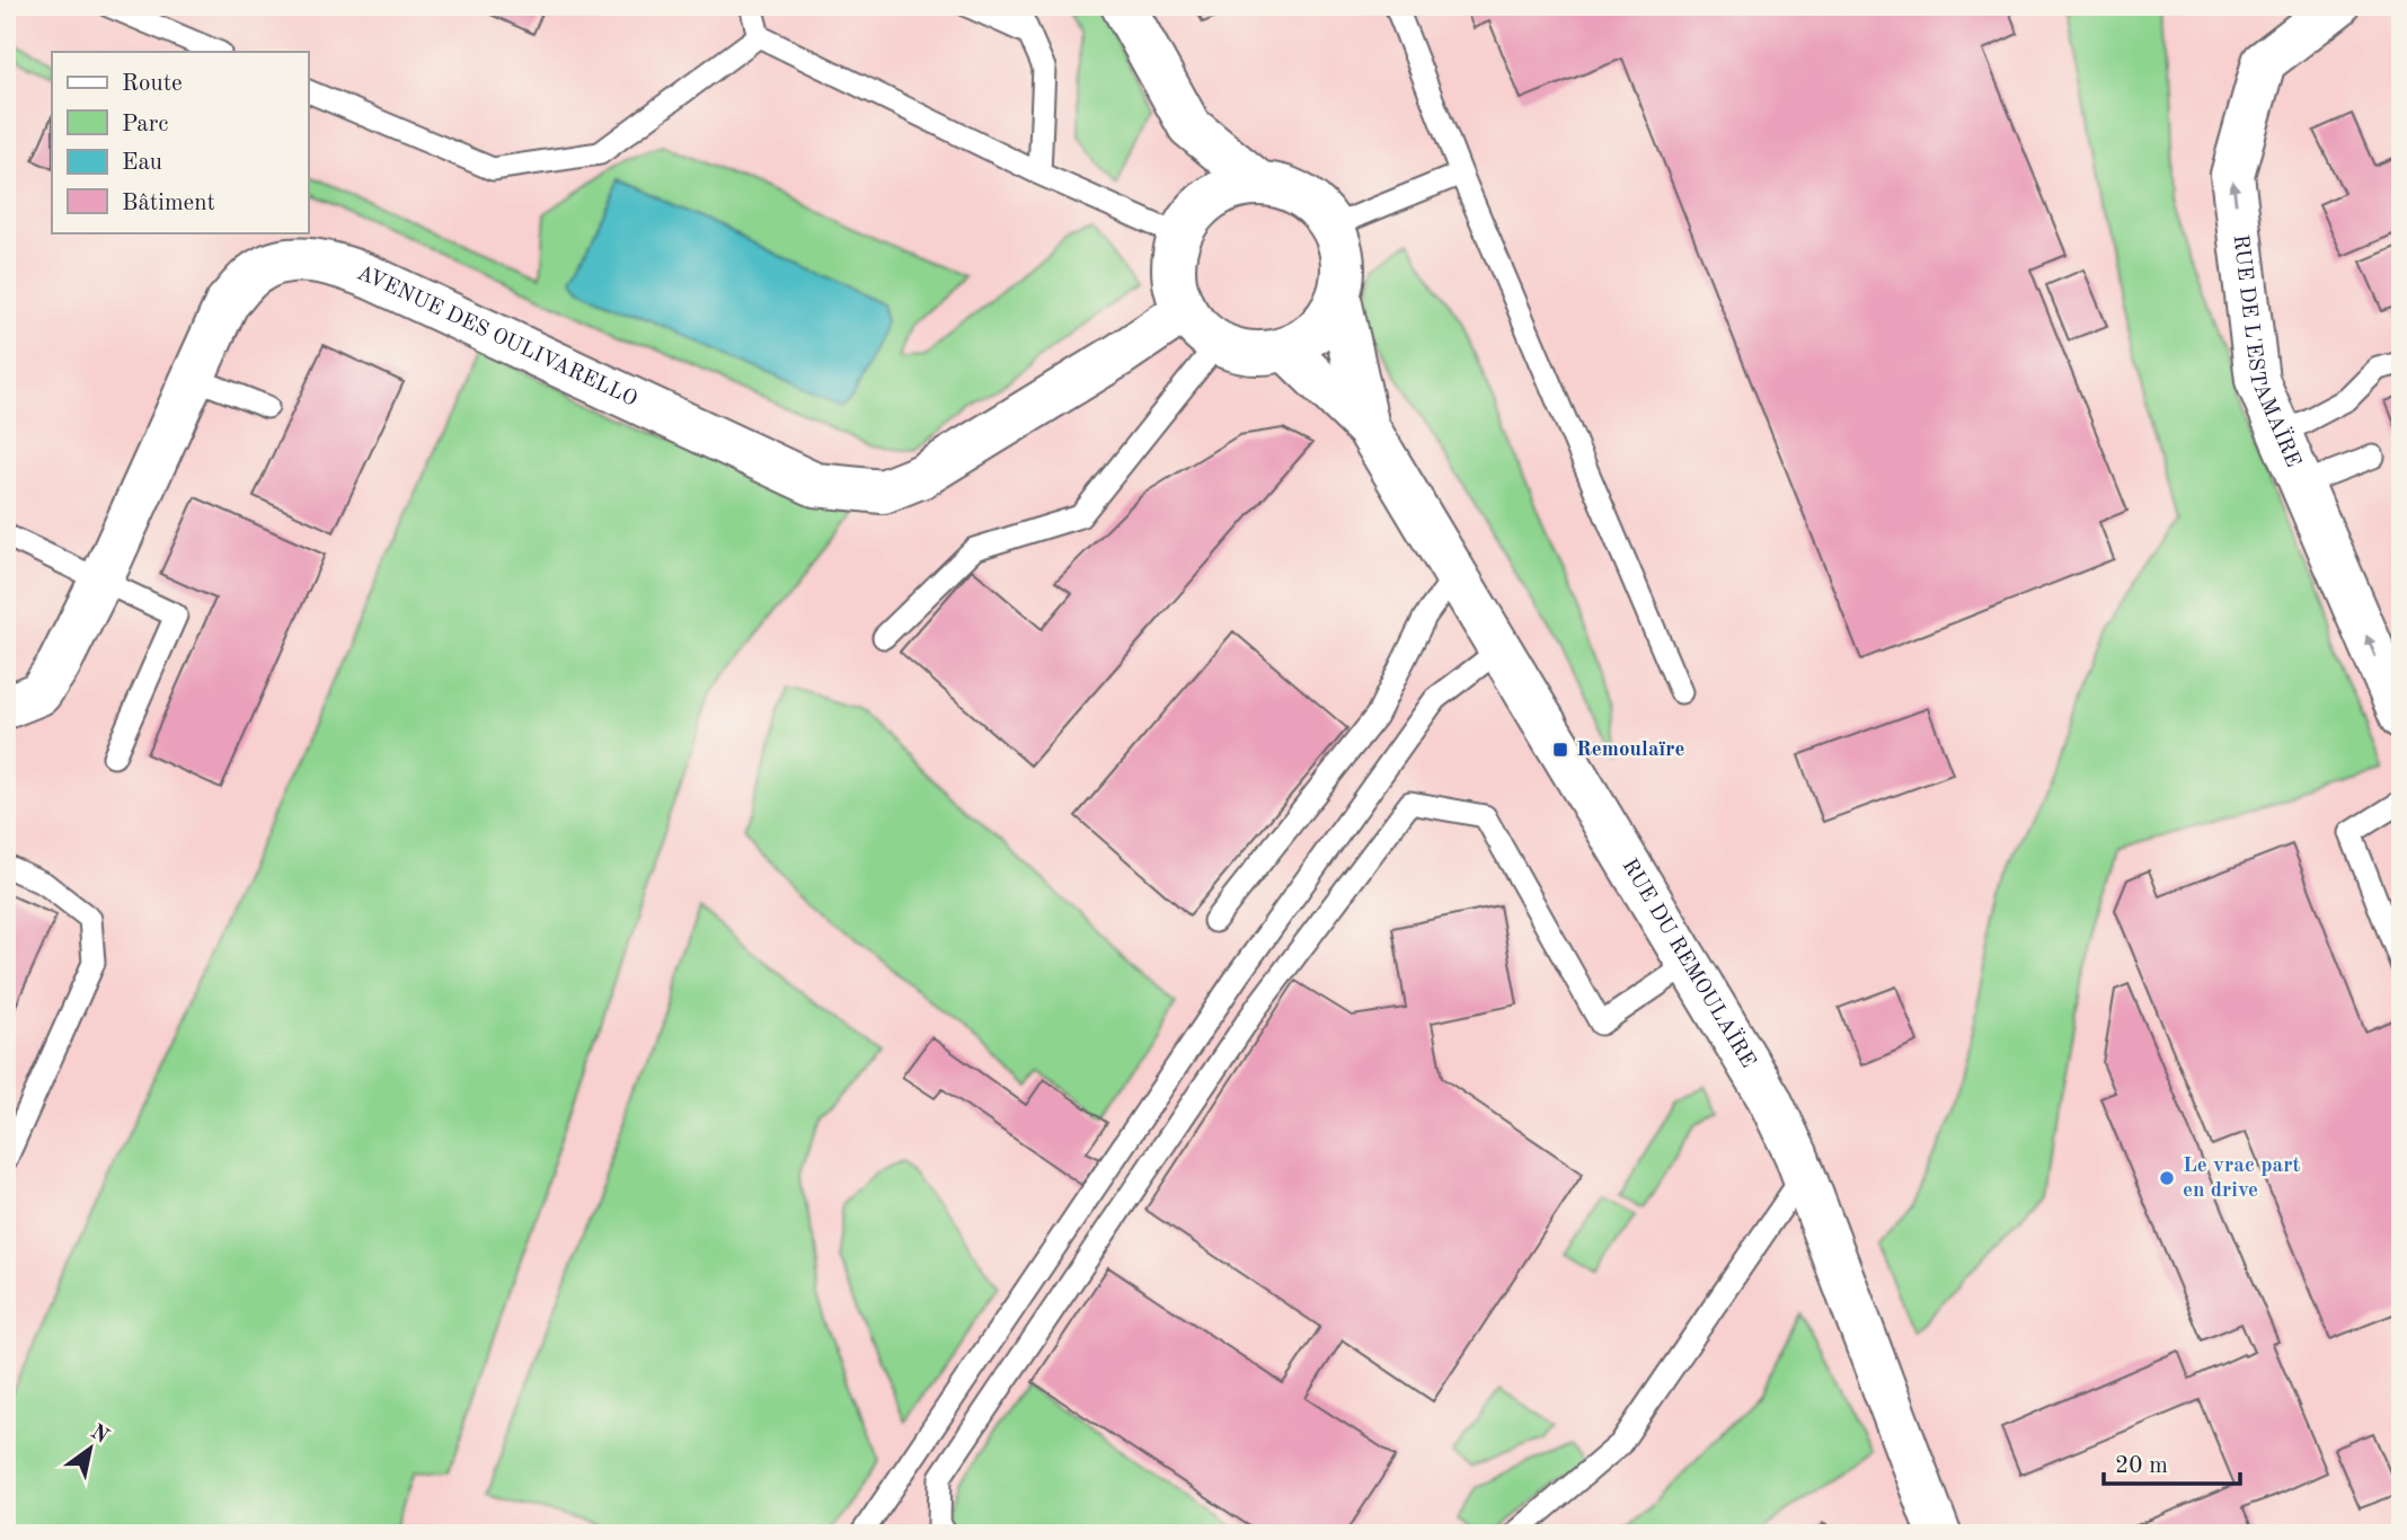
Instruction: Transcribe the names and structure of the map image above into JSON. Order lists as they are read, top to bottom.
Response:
{
  "streets": {
    "street": ["AVENUE DES OULIVARELLO", "RUE DE L'ESTAMAÏRE", "RUE DU REMOULAÏRE"]
  },
  "crossings": [
    ["AVENUE DES OULIVARELLO", "RUE DU REMOULAÏRE"]
  ],
  "one_way": ["RUE DE L'ESTAMAÏRE"],
  "places": {
    "transit": ["Remoulaïre"],
    "other": ["Le vrac part en drive"]
  },
  "legend": [
    "Route",
    "Parc",
    "Eau",
    "Bâtiment"
  ],
  "scale_bar": "20 m",
  "north": "top right"
}
